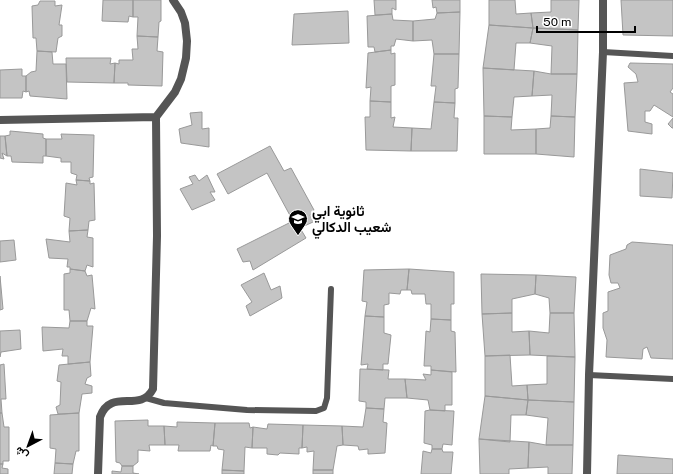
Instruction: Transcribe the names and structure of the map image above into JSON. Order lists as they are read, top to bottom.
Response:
{
  "places": {
    "school or university": ["ثانوية ابي شعيب الدكالي"]
  },
  "scale_bar": "50 m",
  "north": "bottom left"
}
